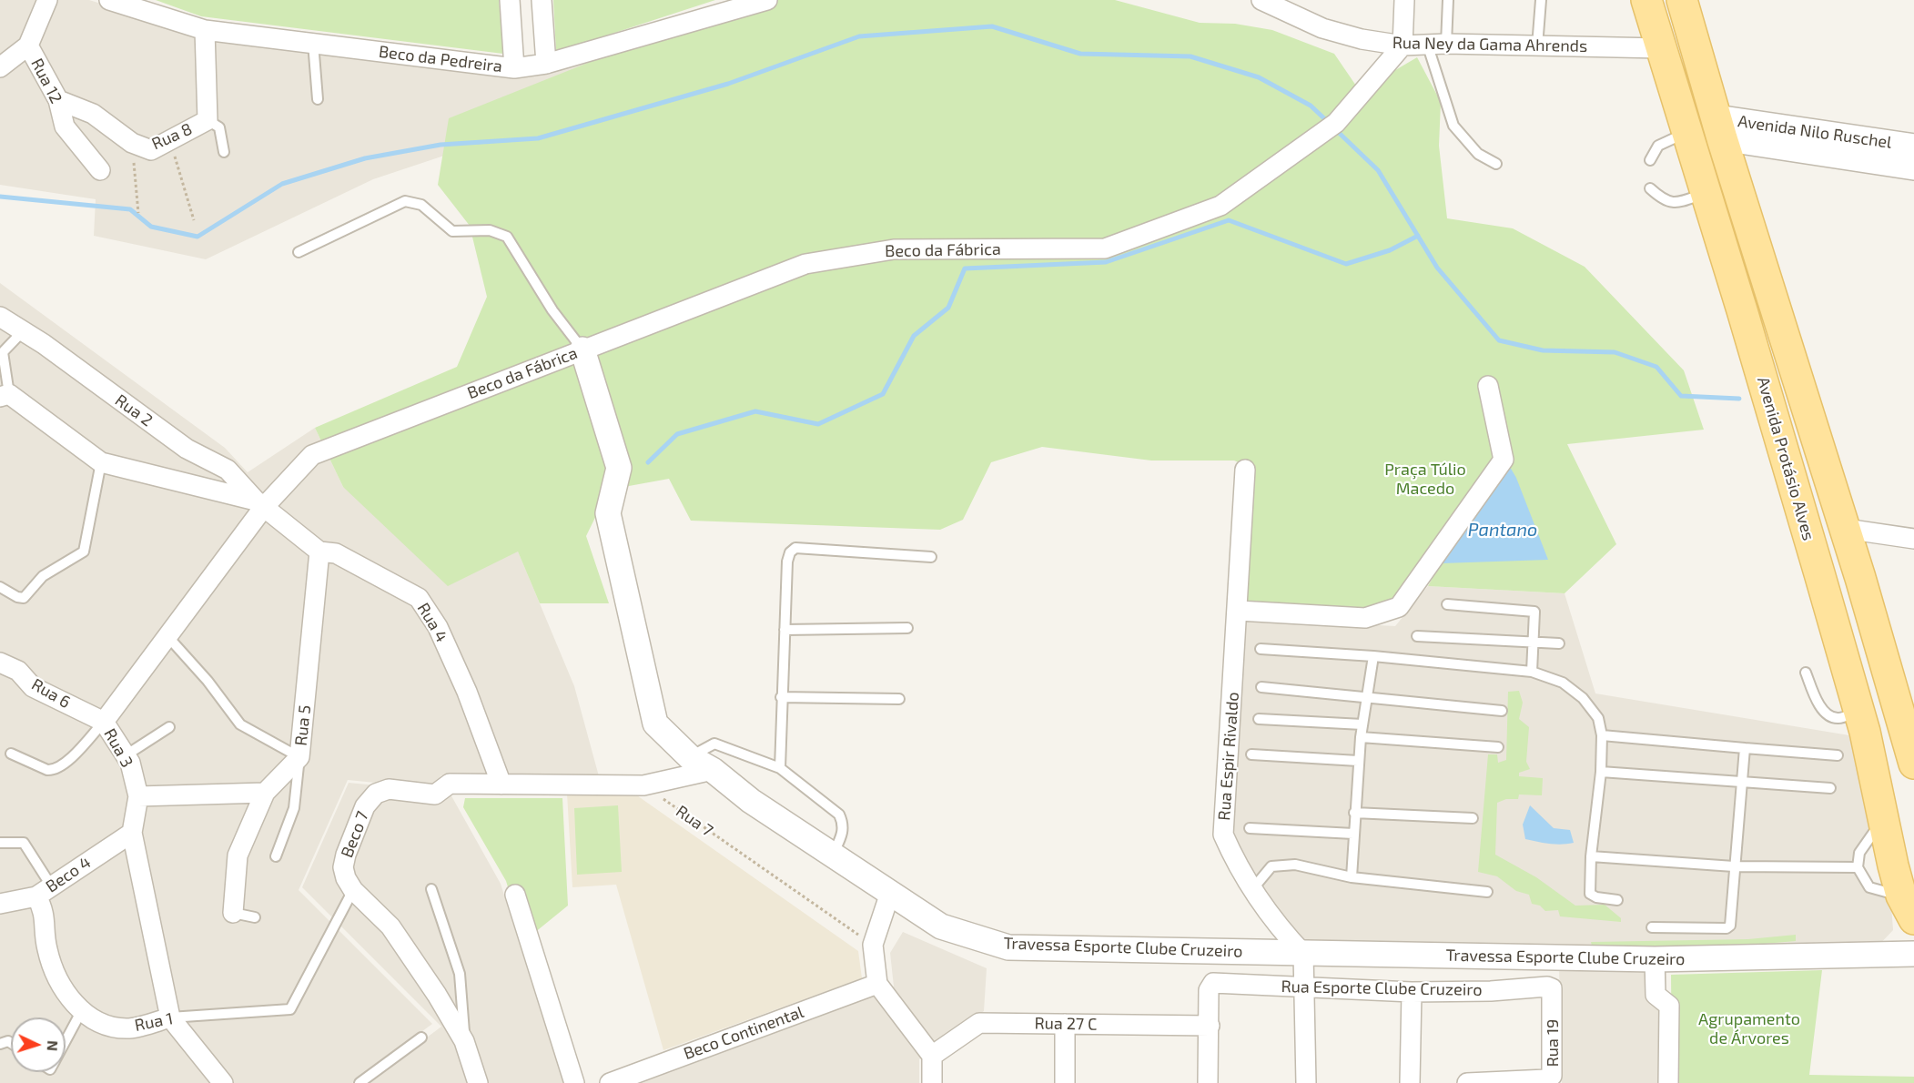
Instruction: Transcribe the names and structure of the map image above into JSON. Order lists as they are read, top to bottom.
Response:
{
  "streets": {
    "main road": ["Avenida Protásio Alves"],
    "street": [
      "Rua Ney da Gama Ahrends",
      "Beco da Pedreira",
      "Rua 12",
      "Avenida Nilo Ruschel",
      "Rua 8",
      "Beco da Fábrica",
      "Rua 2",
      "Rua 4",
      "Rua 6",
      "Rua 5",
      "Rua 3",
      "Rua Espir Rivaldo",
      "Beco 7",
      "Beco 4",
      "Travessa Esporte Clube Cruzeiro",
      "Rua Esporte Clube Cruzeiro",
      "Rua 1",
      "Rua 27 C",
      "Beco Continental",
      "Rua 19"
    ],
    "path": ["Rua 7"]
  },
  "crossings": [
    ["Rua Ney da Gama Ahrends", "Beco da Fábrica"],
    ["Rua Ney da Gama Ahrends", "Avenida Protásio Alves"],
    ["Beco da Pedreira", "Rua 8"],
    ["Rua 12", "Rua 8"],
    ["Avenida Nilo Ruschel", "Avenida Protásio Alves"],
    ["Beco da Fábrica", "Rua 2"],
    ["Beco da Fábrica", "Rua 4"],
    ["Beco da Fábrica", "Rua 3"],
    ["Beco da Fábrica", "Travessa Esporte Clube Cruzeiro"],
    ["Rua 2", "Rua 4"],
    ["Rua 2", "Rua 3"],
    ["Rua 4", "Rua 5"],
    ["Rua 4", "Rua 3"],
    ["Rua 4", "Beco 7"],
    ["Rua 6", "Rua 3"],
    ["Rua 3", "Beco 4"],
    ["Rua 3", "Rua 1"],
    ["Rua Espir Rivaldo", "Travessa Esporte Clube Cruzeiro"],
    ["Beco 7", "Rua 1"],
    ["Beco 4", "Rua 1"],
    ["Rua Esporte Clube Cruzeiro", "Rua 27 C"],
    ["Rua Esporte Clube Cruzeiro", "Rua 19"]
  ],
  "water": ["Pantano"],
  "parks": ["Praça Túlio Macedo", "Agrupamento de Árvores"],
  "north": "right"
}
